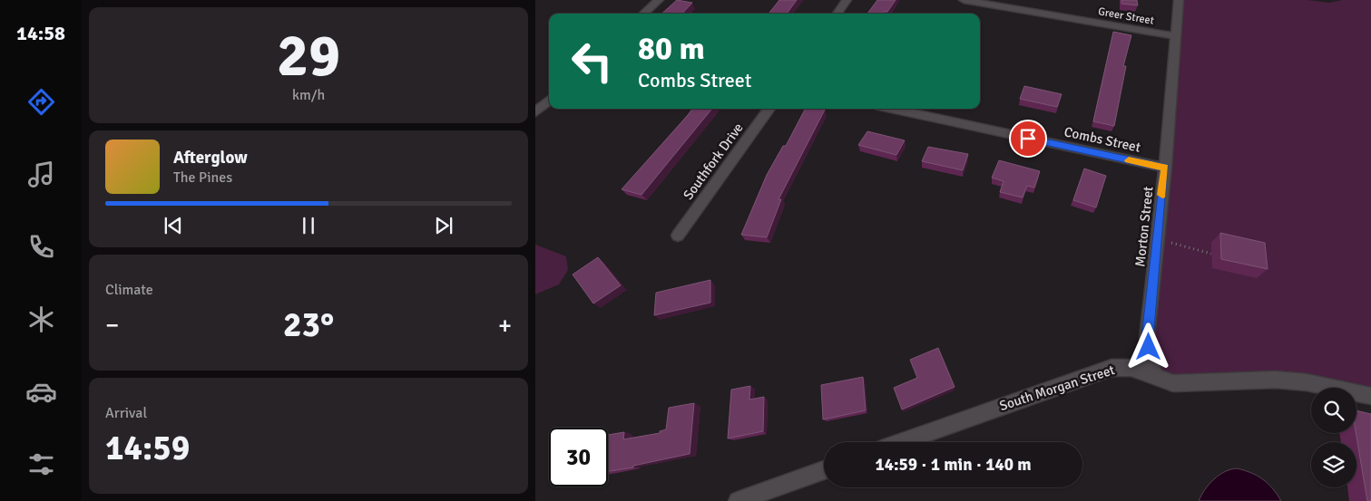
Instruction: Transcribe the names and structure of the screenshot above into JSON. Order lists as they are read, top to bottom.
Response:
{
  "streets": {
    "street": [
      "Greer Street",
      "Combs Street",
      "Southfork Drive",
      "Morton Street",
      "South Morgan Street"
    ]
  },
  "crossings": [
    ["Greer Street", "Morton Street"],
    ["Combs Street", "Morton Street"],
    ["Morton Street", "South Morgan Street"]
  ],
  "page": {
    "tabs": "14:58",
    "tile": [
      ["29", "km/h"],
      "Climate",
      ["Arrival", "14:59"]
    ],
    "turn": ["80 m", "Combs Street"],
    "song": ["Afterglow", "The Pines"],
    "heat": ["−", "23°", "+"],
    "limit": "30",
    "trip": "14:59 · 1 min · 140 m"
  }
}
